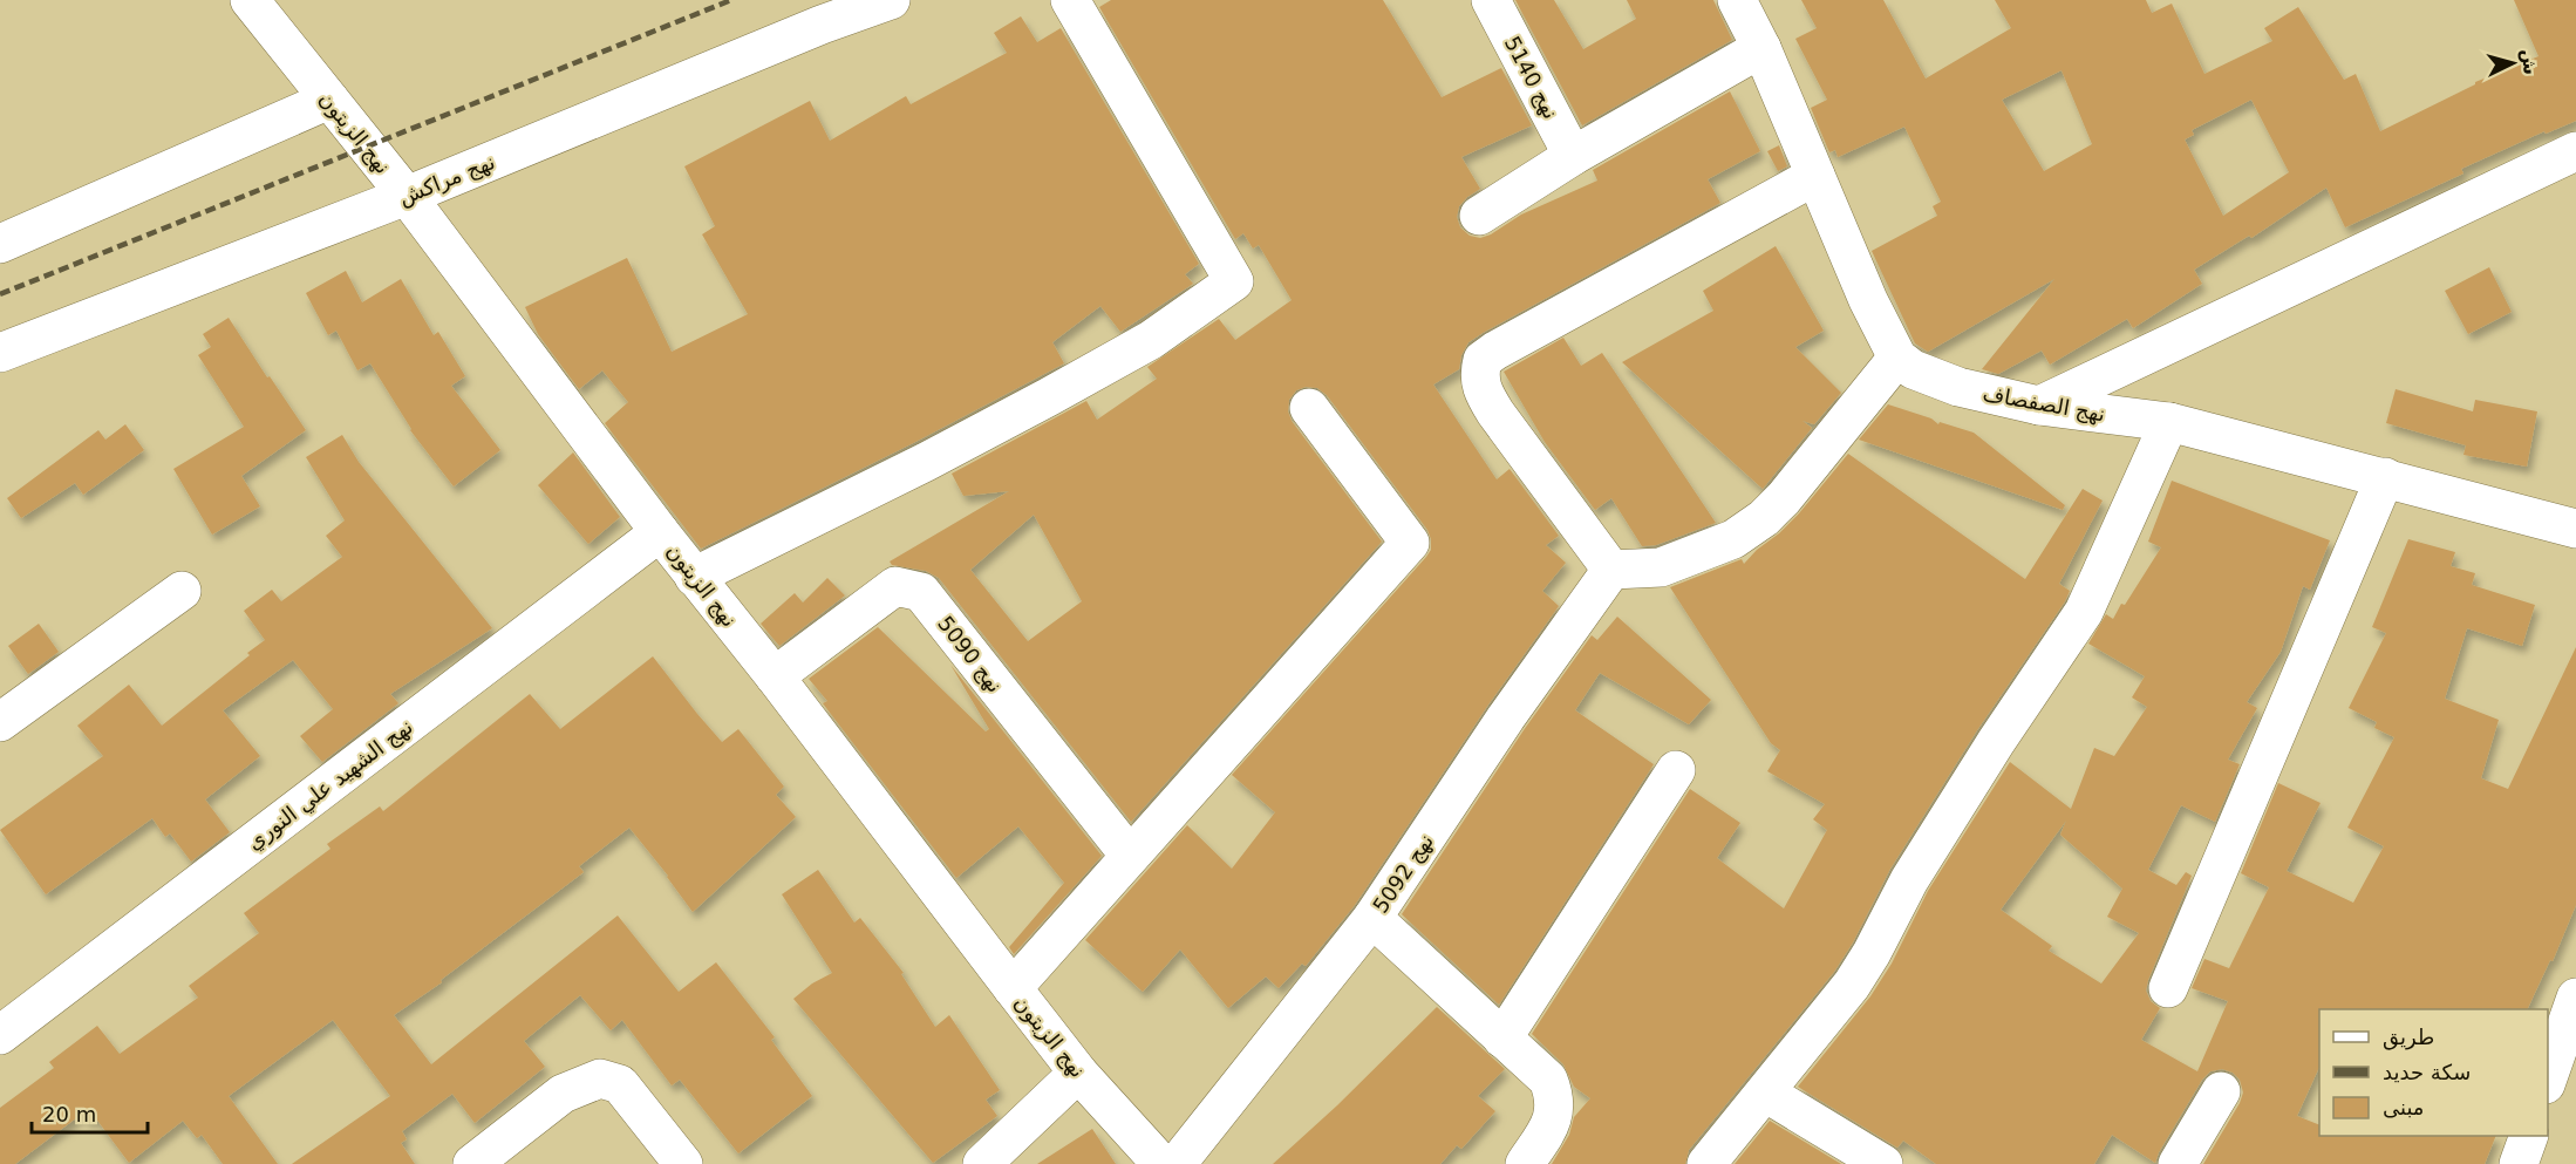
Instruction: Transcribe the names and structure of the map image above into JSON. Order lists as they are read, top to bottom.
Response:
{
  "streets": {
    "street": [
      "نهج 5140",
      "نهج الزيتون",
      "نهج مراكش",
      "نهج الصفصاف",
      "نهج 5090",
      "نهج الشهيد علي النوري",
      "نهج 5092"
    ]
  },
  "crossings": [
    ["نهج الزيتون", "نهج مراكش"],
    ["نهج الزيتون", "نهج 5090"],
    ["نهج الزيتون", "نهج الشهيد علي النوري"]
  ],
  "legend": ["طريق", "سكة حديد", "مبنى"],
  "scale_bar": "20 m",
  "north": "right"
}
